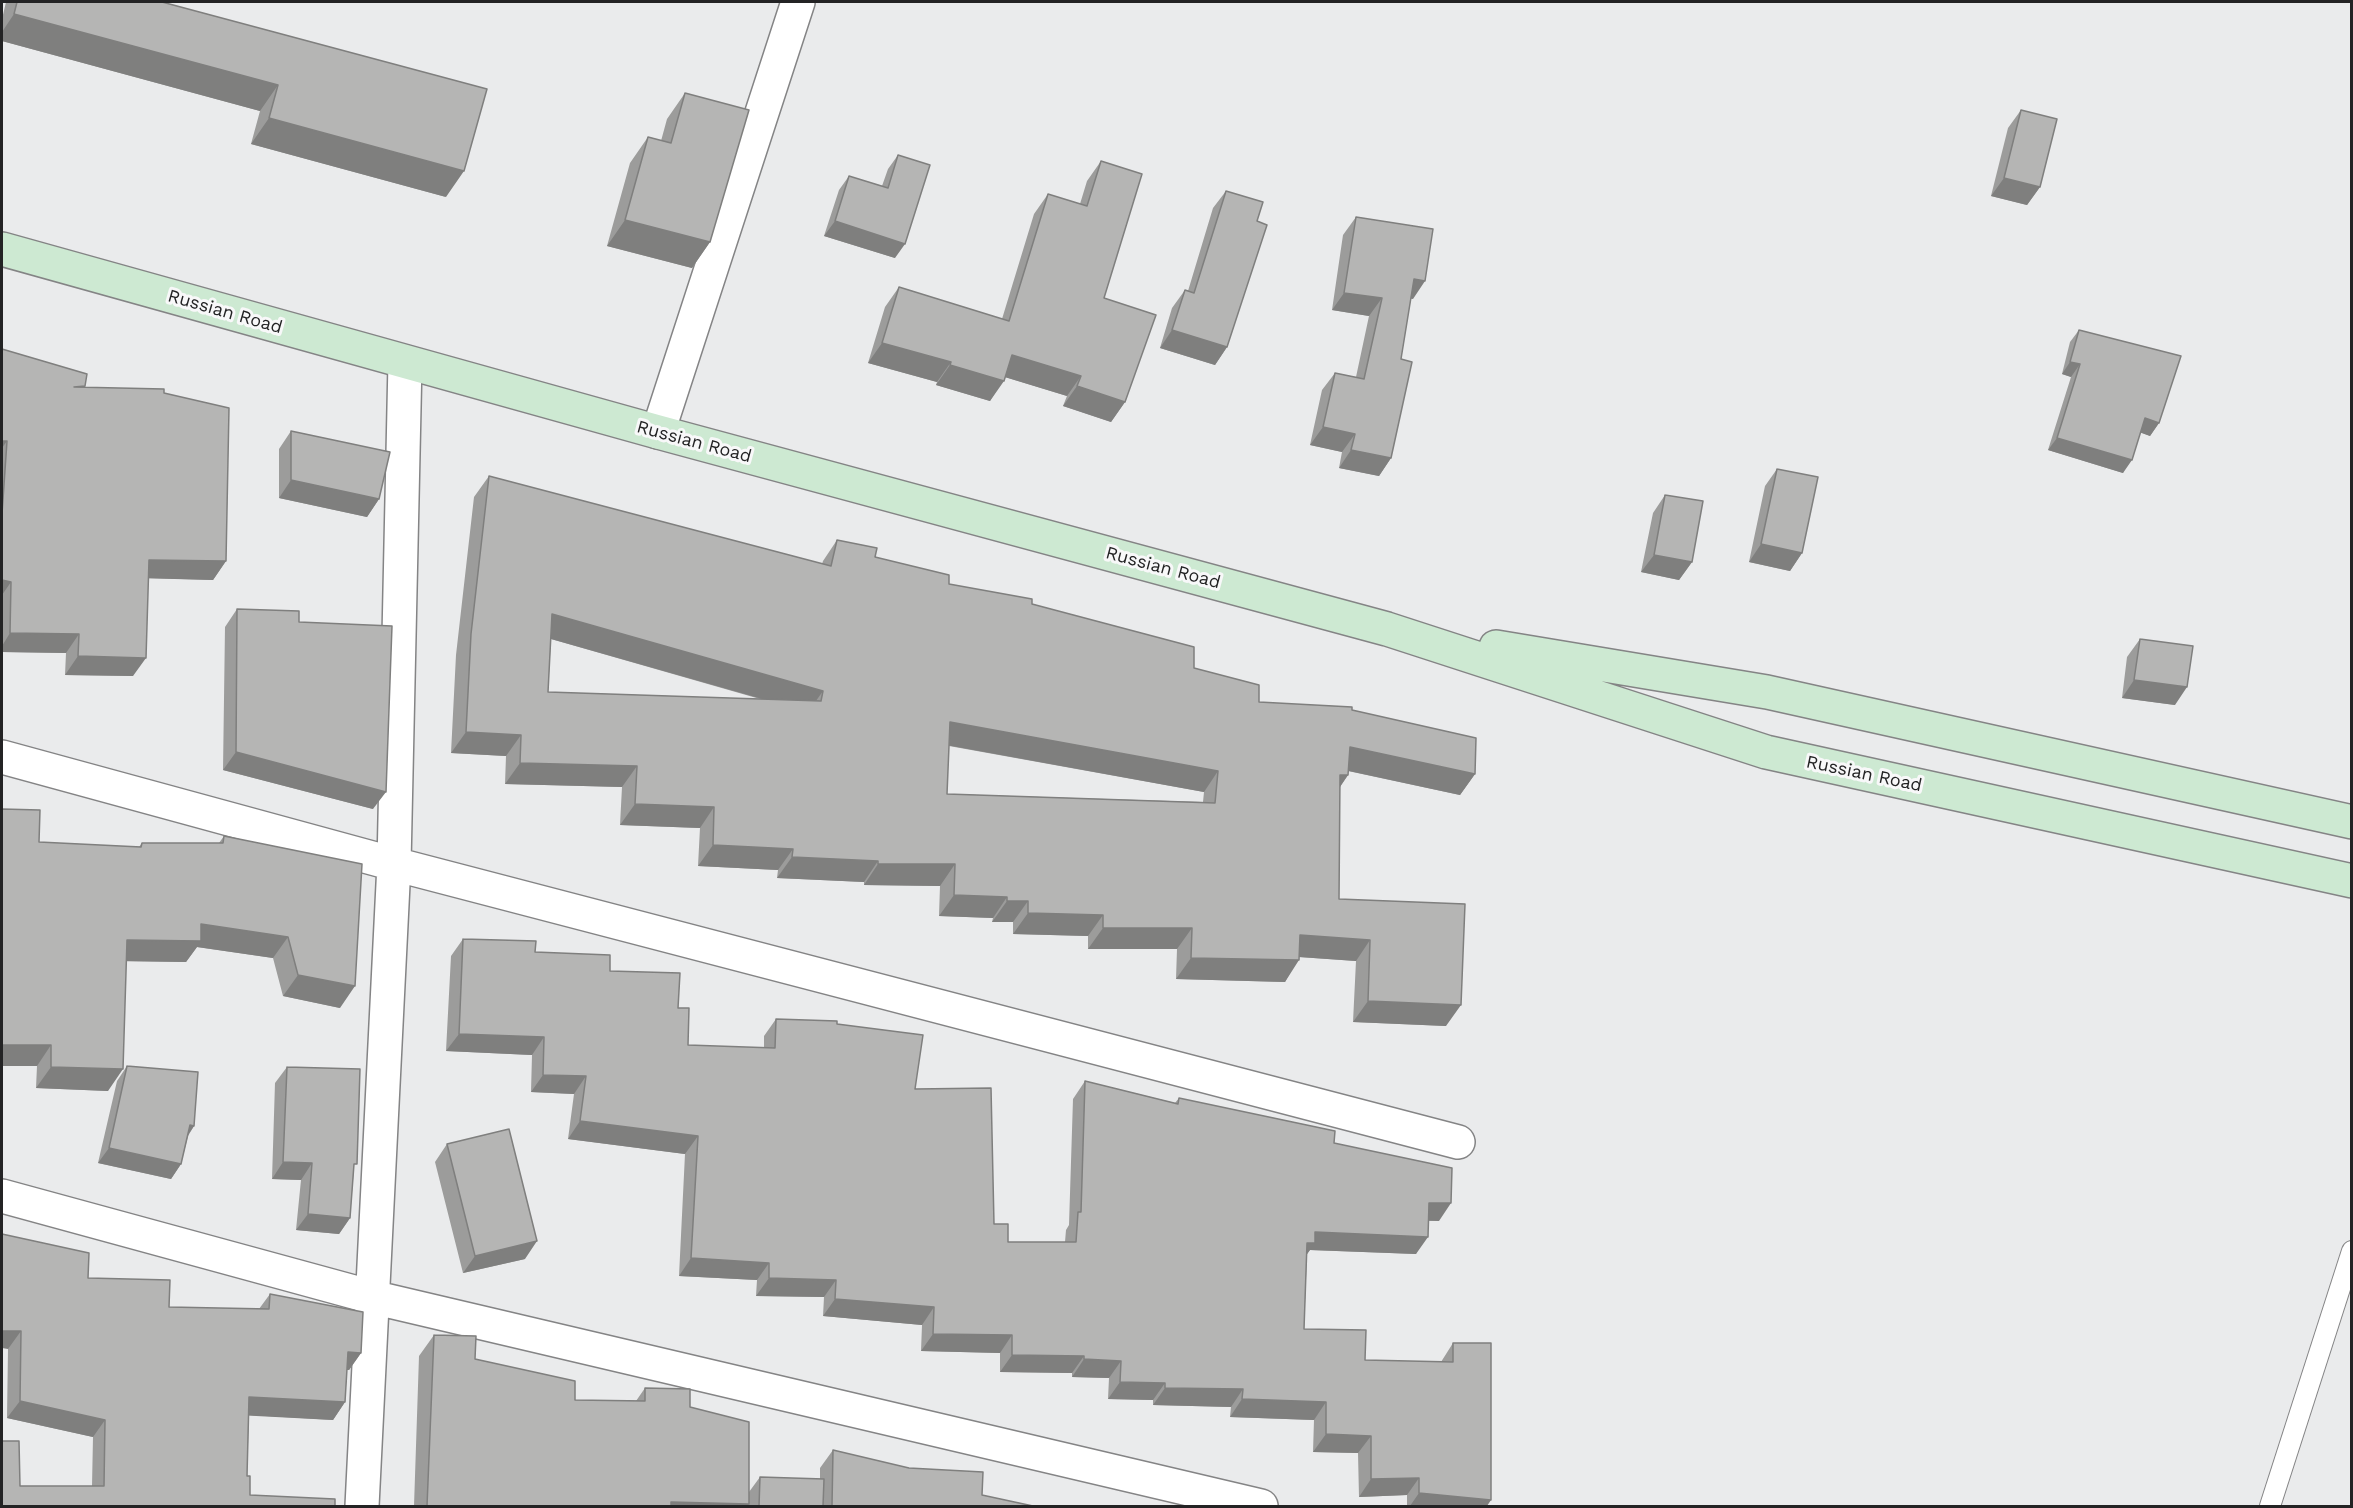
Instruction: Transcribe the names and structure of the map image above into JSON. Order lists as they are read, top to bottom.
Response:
{
  "streets": {
    "main road": ["Russian Road"]
  }
}
